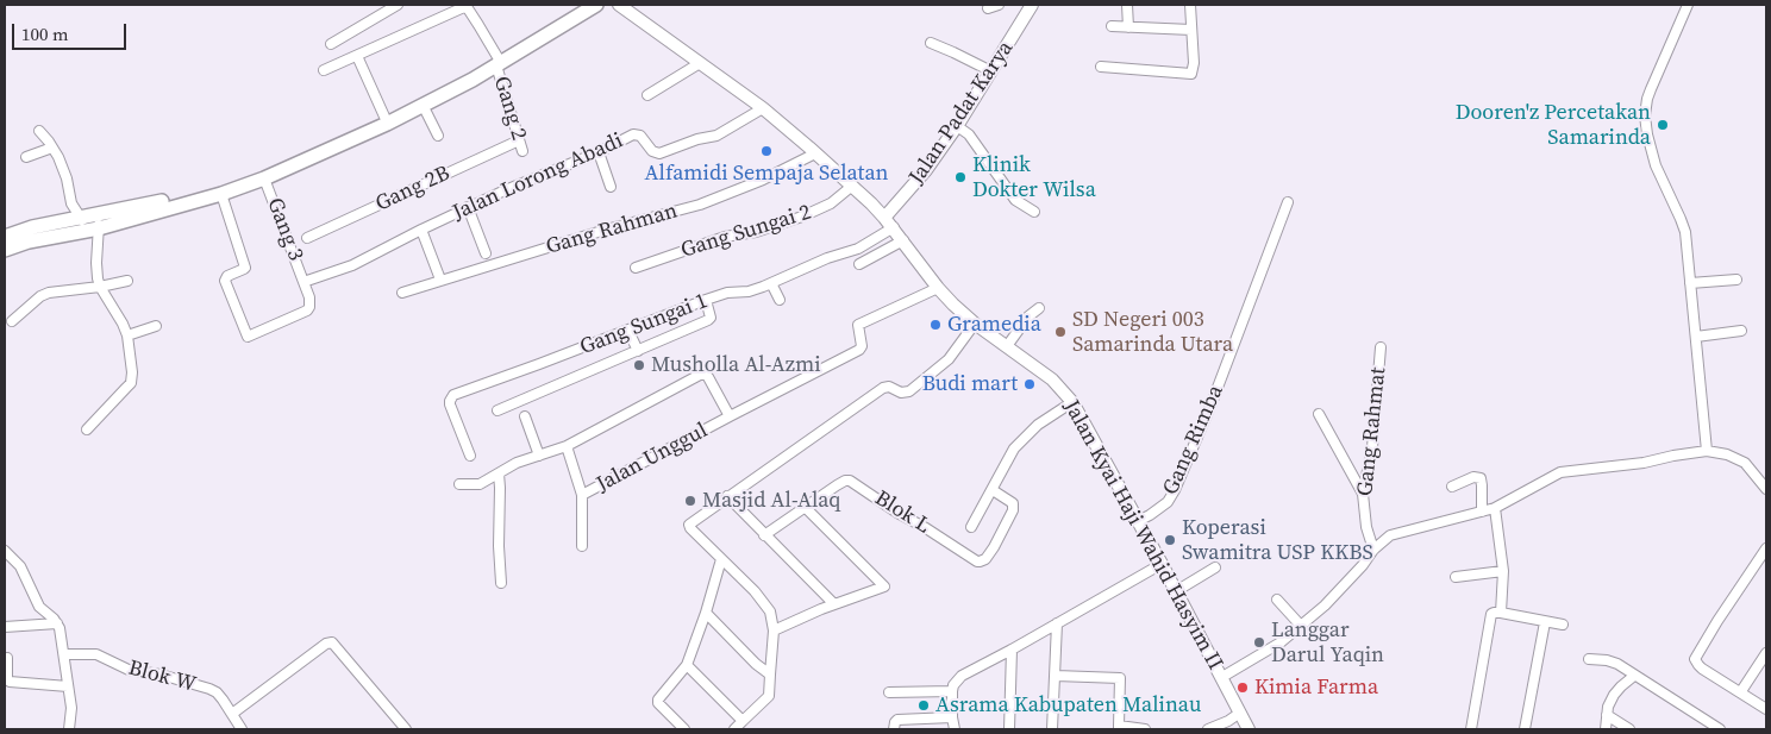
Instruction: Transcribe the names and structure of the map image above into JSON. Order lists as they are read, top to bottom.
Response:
{
  "streets": {
    "street": [
      "Gang 2",
      "Jalan Padat Karya",
      "Jalan Lorong Abadi",
      "Gang 2B",
      "Gang 3",
      "Gang Rahman",
      "Gang Sungai 2",
      "Gang Sungai 1",
      "Gang Rahmat",
      "Gang Rimba",
      "Jalan Unggul",
      "Blok L",
      "Jalan Kyai Haji Wahid Hasyim II",
      "Blok W"
    ]
  },
  "crossings": [
    ["Gang 2", "Gang 2B"],
    ["Jalan Padat Karya", "Jalan Kyai Haji Wahid Hasyim II"],
    ["Jalan Lorong Abadi", "Gang 3"],
    ["Jalan Lorong Abadi", "Jalan Kyai Haji Wahid Hasyim II"],
    ["Gang Rahman", "Jalan Kyai Haji Wahid Hasyim II"],
    ["Gang Sungai 2", "Jalan Kyai Haji Wahid Hasyim II"],
    ["Gang Sungai 1", "Jalan Kyai Haji Wahid Hasyim II"],
    ["Gang Rimba", "Jalan Kyai Haji Wahid Hasyim II"],
    ["Jalan Unggul", "Jalan Kyai Haji Wahid Hasyim II"]
  ],
  "places": [
    "Dooren'z Percetakan Samarinda",
    "Alfamidi Sempaja Selatan",
    "Klinik Dokter Wilsa",
    "Gramedia",
    "SD Negeri 003 Samarinda Utara",
    "Musholla Al-Azmi",
    "Budi mart",
    "Masjid Al-Alaq",
    "Koperasi Swamitra USP KKBS",
    "Langgar Darul Yaqin",
    "Kimia Farma",
    "Asrama Kabupaten Malinau"
  ],
  "scale_bar": "100 m"
}
